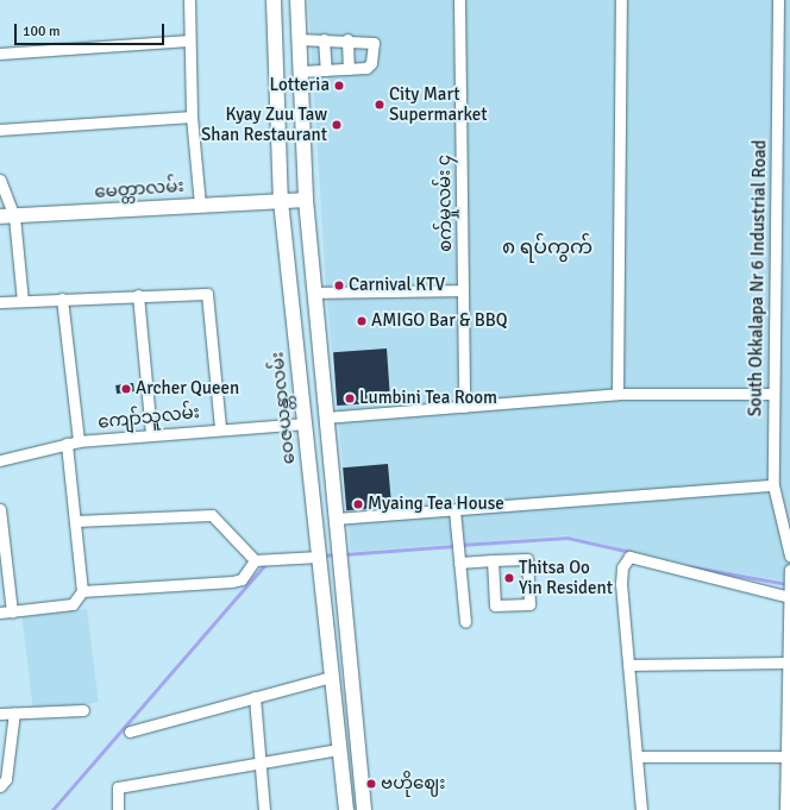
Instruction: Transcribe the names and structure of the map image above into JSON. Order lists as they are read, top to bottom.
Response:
{
  "streets": {
    "main road": ["မေတ္တာလမ်း", "ဝေဇယန္တာလမ်း"],
    "street": ["စက်မှုလမ်း ၄", "South Okkalapa Nr 6 Industrial Road", "ကျော်သူလမ်း"]
  },
  "crossings": [
    ["မေတ္တာလမ်း", "ဝေဇယန္တာလမ်း"],
    ["ဝေဇယန္တာလမ်း", "ကျော်သူလမ်း"]
  ],
  "districts": ["၈ ရပ်ကွက်"],
  "places": [
    "Lotteria",
    "City Mart Supermarket",
    "Kyay Zuu Taw Shan Restaurant",
    "Carnival KTV",
    "AMIGO Bar & BBQ",
    "Archer Queen",
    "Lumbini Tea Room",
    "Myaing Tea House",
    "Thitsa Oo Yin Resident",
    "ဗဟိုဈေး"
  ],
  "scale_bar": "100 m"
}
